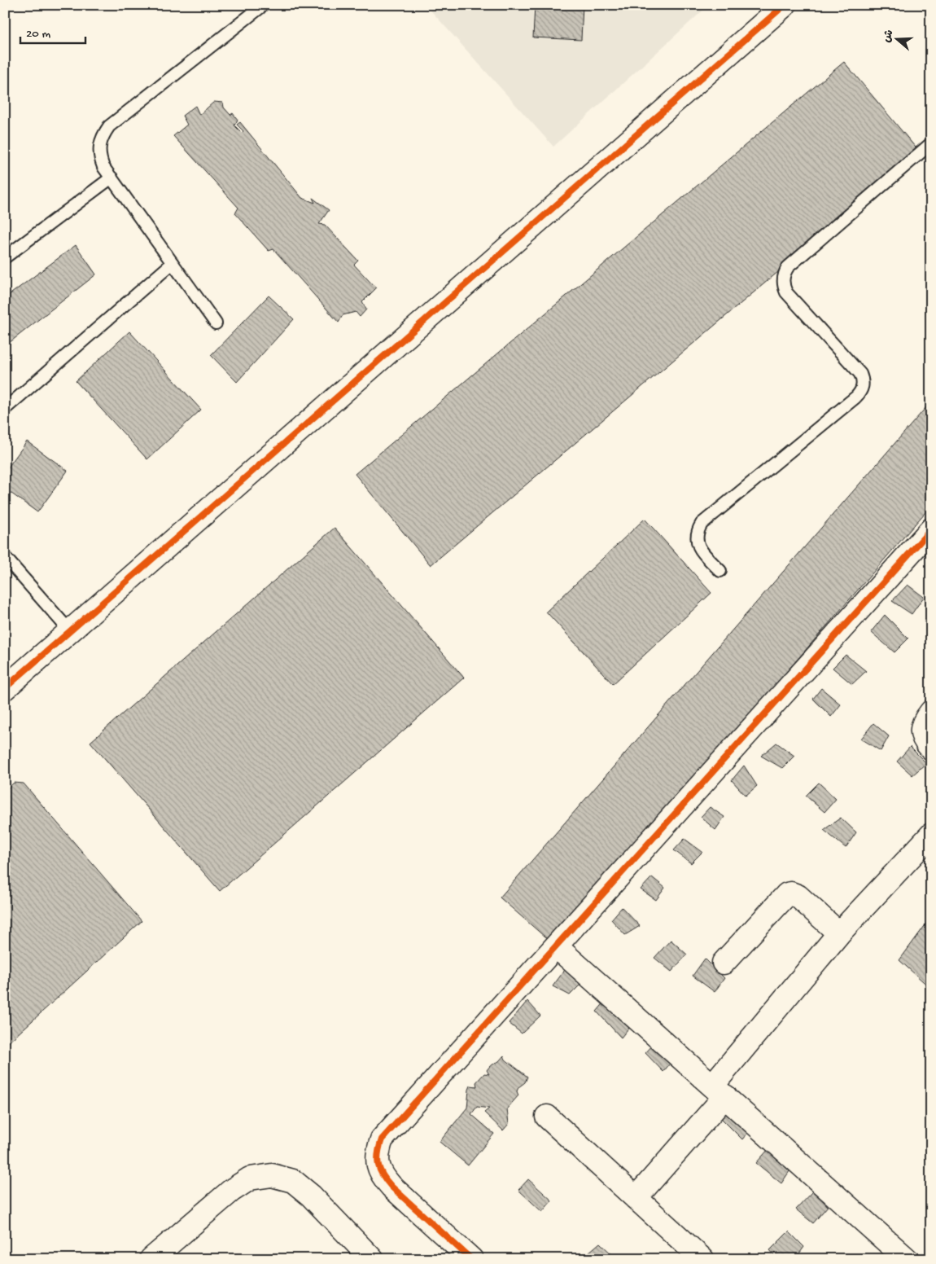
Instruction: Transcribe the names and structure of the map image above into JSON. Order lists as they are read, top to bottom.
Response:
{
  "scale_bar": "20 m",
  "north": "left"
}
